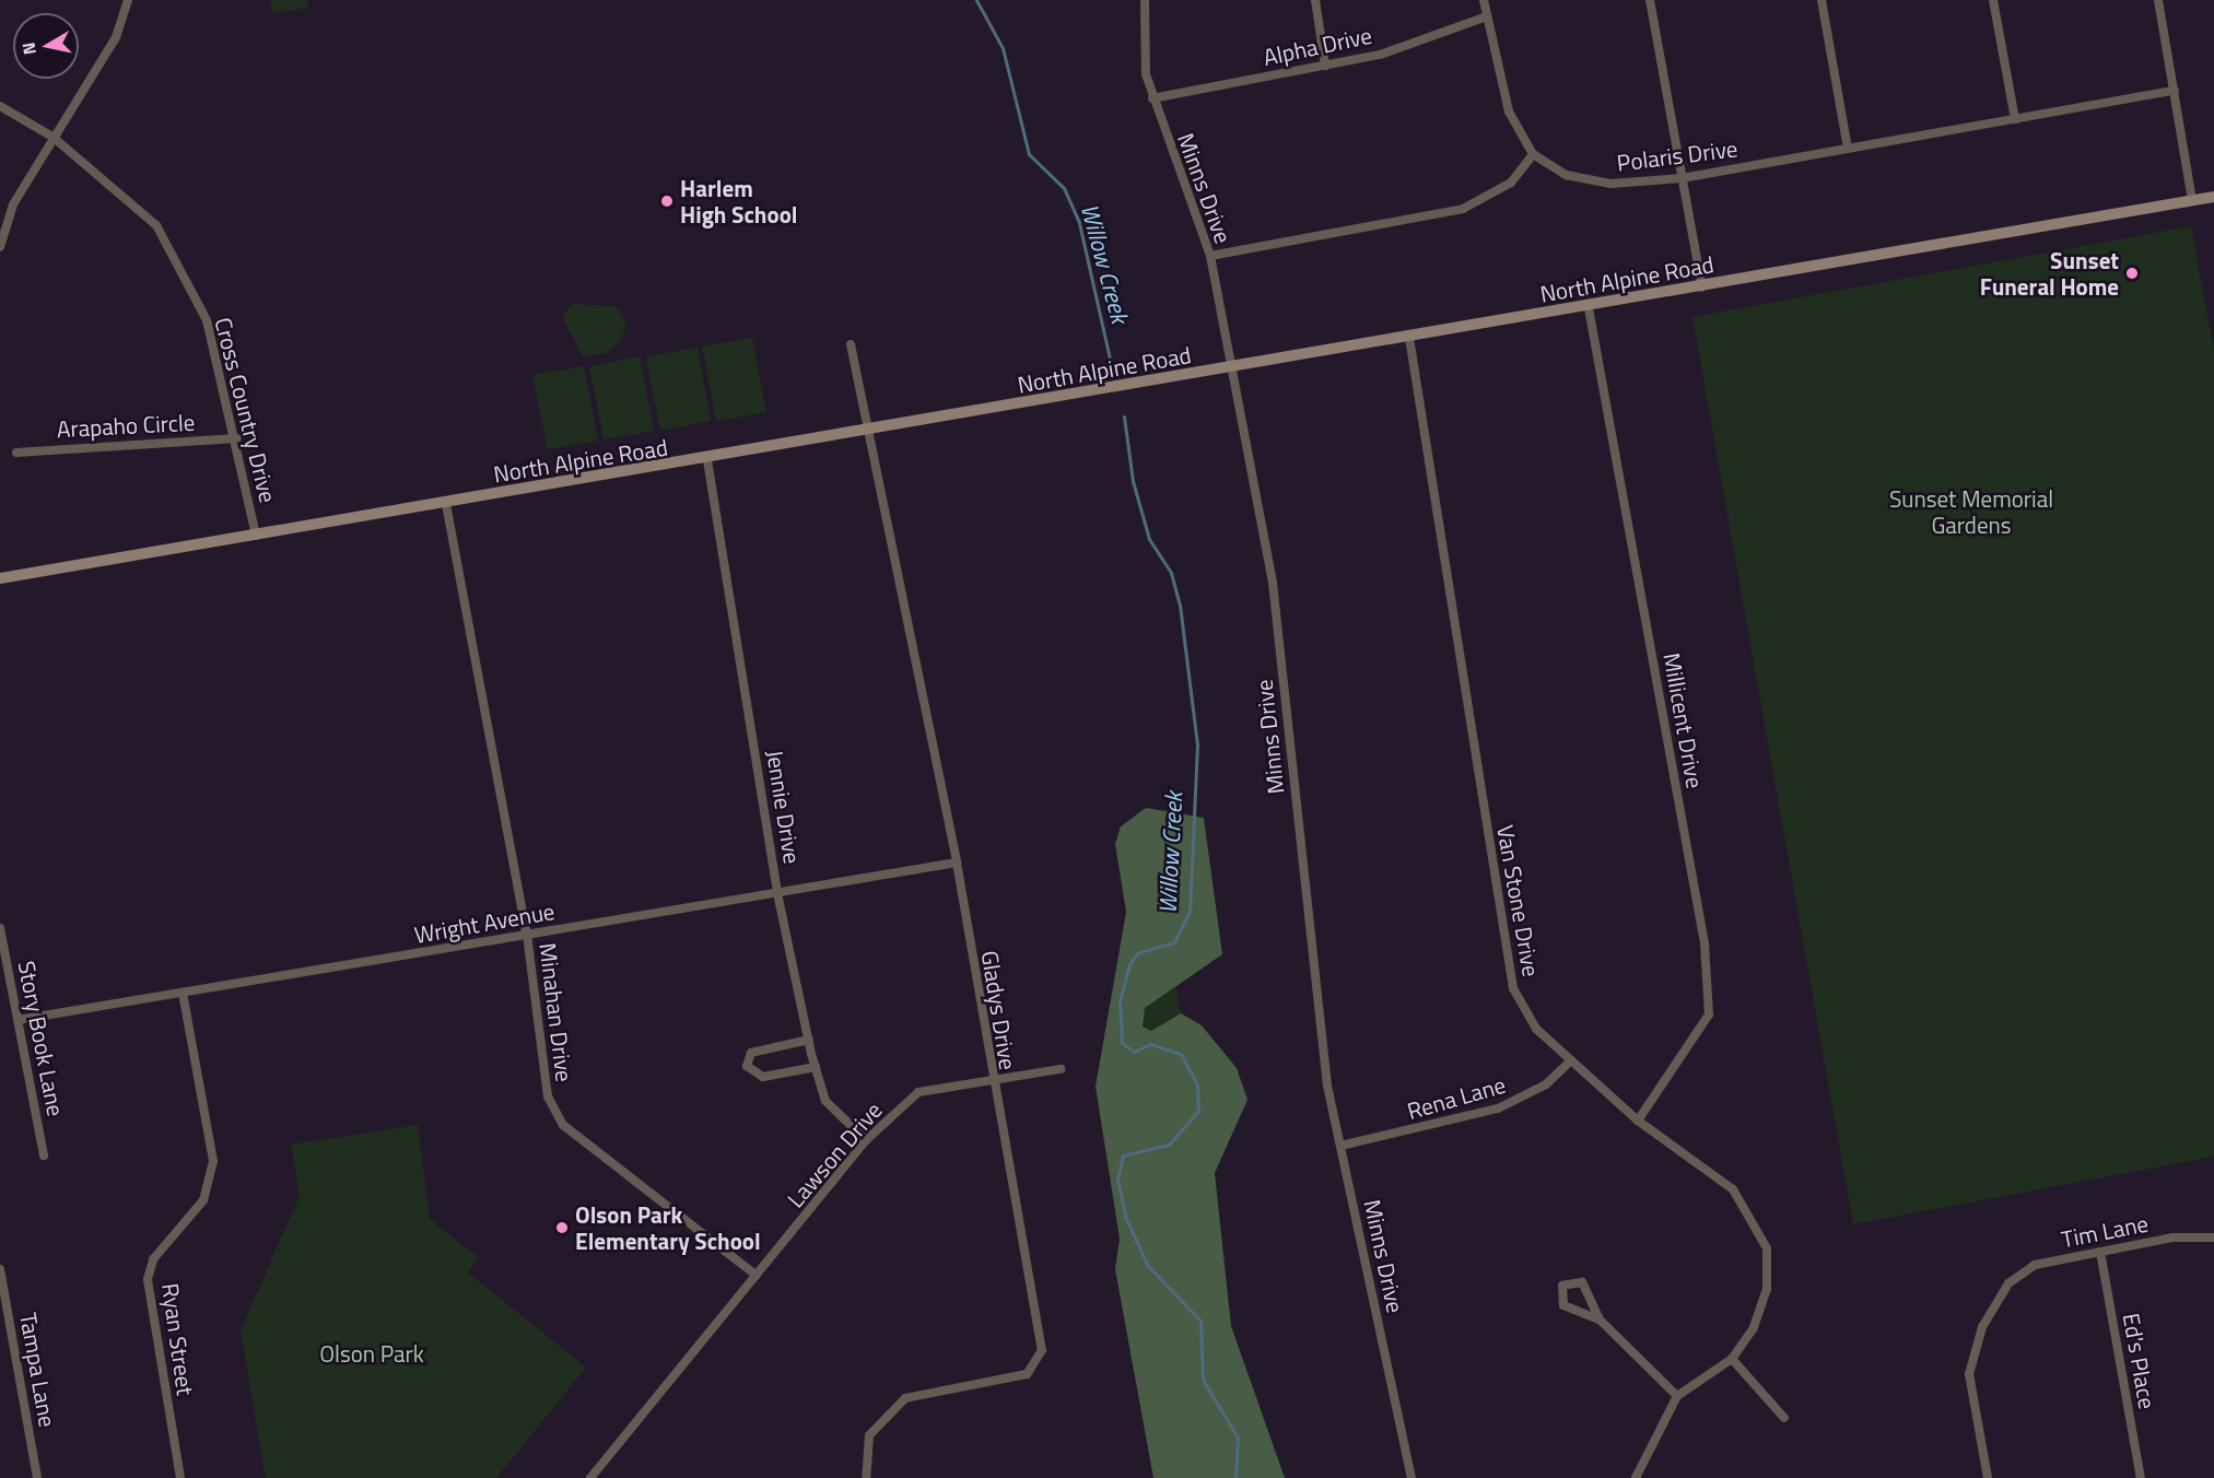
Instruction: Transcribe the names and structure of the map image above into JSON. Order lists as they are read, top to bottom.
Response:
{
  "streets": {
    "main road": ["North Alpine Road"],
    "street": [
      "Alpha Drive",
      "Polaris Drive",
      "Minns Drive",
      "Cross Country Drive",
      "Arapaho Circle",
      "Millicent Drive",
      "Jennie Drive",
      "Van Stone Drive",
      "Wright Avenue",
      "Gladys Drive",
      "Minahan Drive",
      "Story Book Lane",
      "Rena Lane",
      "Lawson Drive",
      "Tim Lane",
      "Ryan Street",
      "Ed's Place",
      "Tampa Lane"
    ]
  },
  "crossings": [
    ["Alpha Drive", "Minns Drive"],
    ["Minns Drive", "North Alpine Road"],
    ["Minns Drive", "Rena Lane"],
    ["North Alpine Road", "Cross Country Drive"],
    ["North Alpine Road", "Millicent Drive"],
    ["North Alpine Road", "Jennie Drive"],
    ["North Alpine Road", "Van Stone Drive"],
    ["North Alpine Road", "Gladys Drive"],
    ["North Alpine Road", "Minahan Drive"],
    ["Cross Country Drive", "Arapaho Circle"],
    ["Millicent Drive", "Van Stone Drive"],
    ["Jennie Drive", "Wright Avenue"],
    ["Jennie Drive", "Lawson Drive"],
    ["Van Stone Drive", "Rena Lane"],
    ["Wright Avenue", "Gladys Drive"],
    ["Wright Avenue", "Minahan Drive"],
    ["Wright Avenue", "Story Book Lane"],
    ["Wright Avenue", "Ryan Street"],
    ["Gladys Drive", "Lawson Drive"],
    ["Minahan Drive", "Lawson Drive"],
    ["Tim Lane", "Ed's Place"]
  ],
  "water": ["Willow Creek"],
  "parks": ["Sunset Memorial Gardens", "Olson Park"],
  "places": ["Harlem High School", "Sunset Funeral Home", "Olson Park Elementary School"],
  "north": "left"
}
